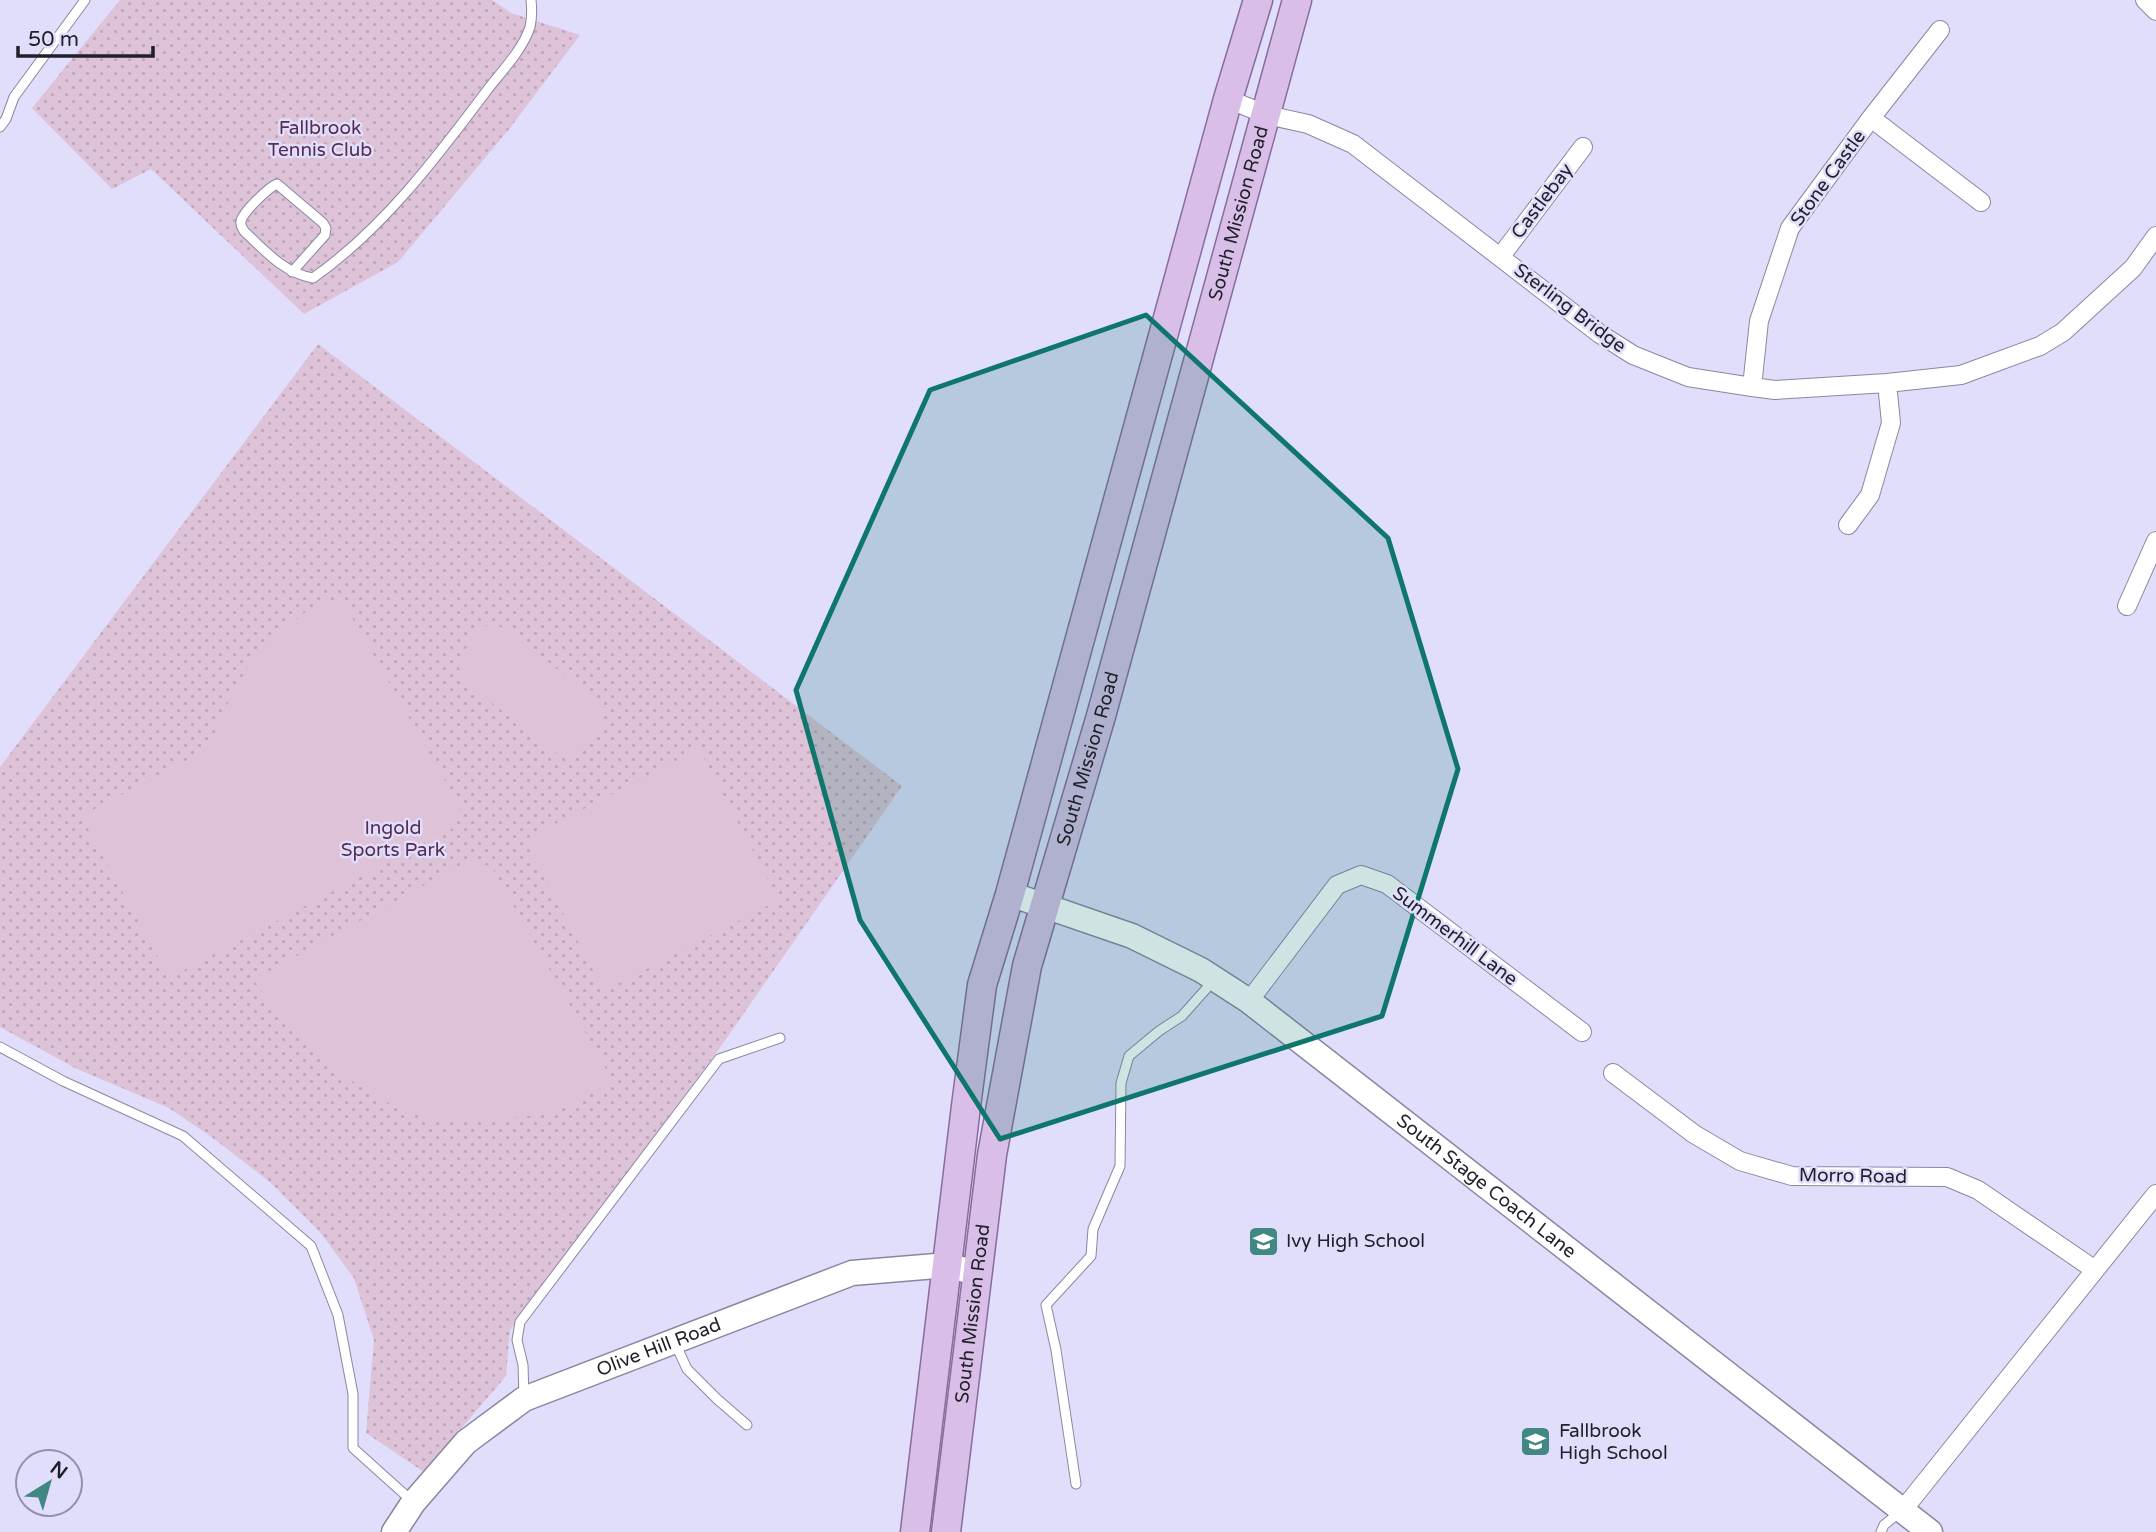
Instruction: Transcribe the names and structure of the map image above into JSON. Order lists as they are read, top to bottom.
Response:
{
  "streets": {
    "main road": ["South Mission Road", "South Stage Coach Lane", "Olive Hill Road"],
    "street": [
      "Stone Castle",
      "Castlebay",
      "Sterling Bridge",
      "Summerhill Lane",
      "Morro Road"
    ]
  },
  "crossings": [
    ["Stone Castle", "Sterling Bridge"],
    ["Castlebay", "Sterling Bridge"],
    ["South Mission Road", "Sterling Bridge"],
    ["South Mission Road", "South Stage Coach Lane"],
    ["South Mission Road", "Olive Hill Road"],
    ["Summerhill Lane", "South Stage Coach Lane"]
  ],
  "parks": ["Fallbrook Tennis Club", "Ingold Sports Park"],
  "places": {
    "school or university": ["Ivy High School", "Fallbrook High School"]
  },
  "scale_bar": "50 m",
  "north": "top right"
}
